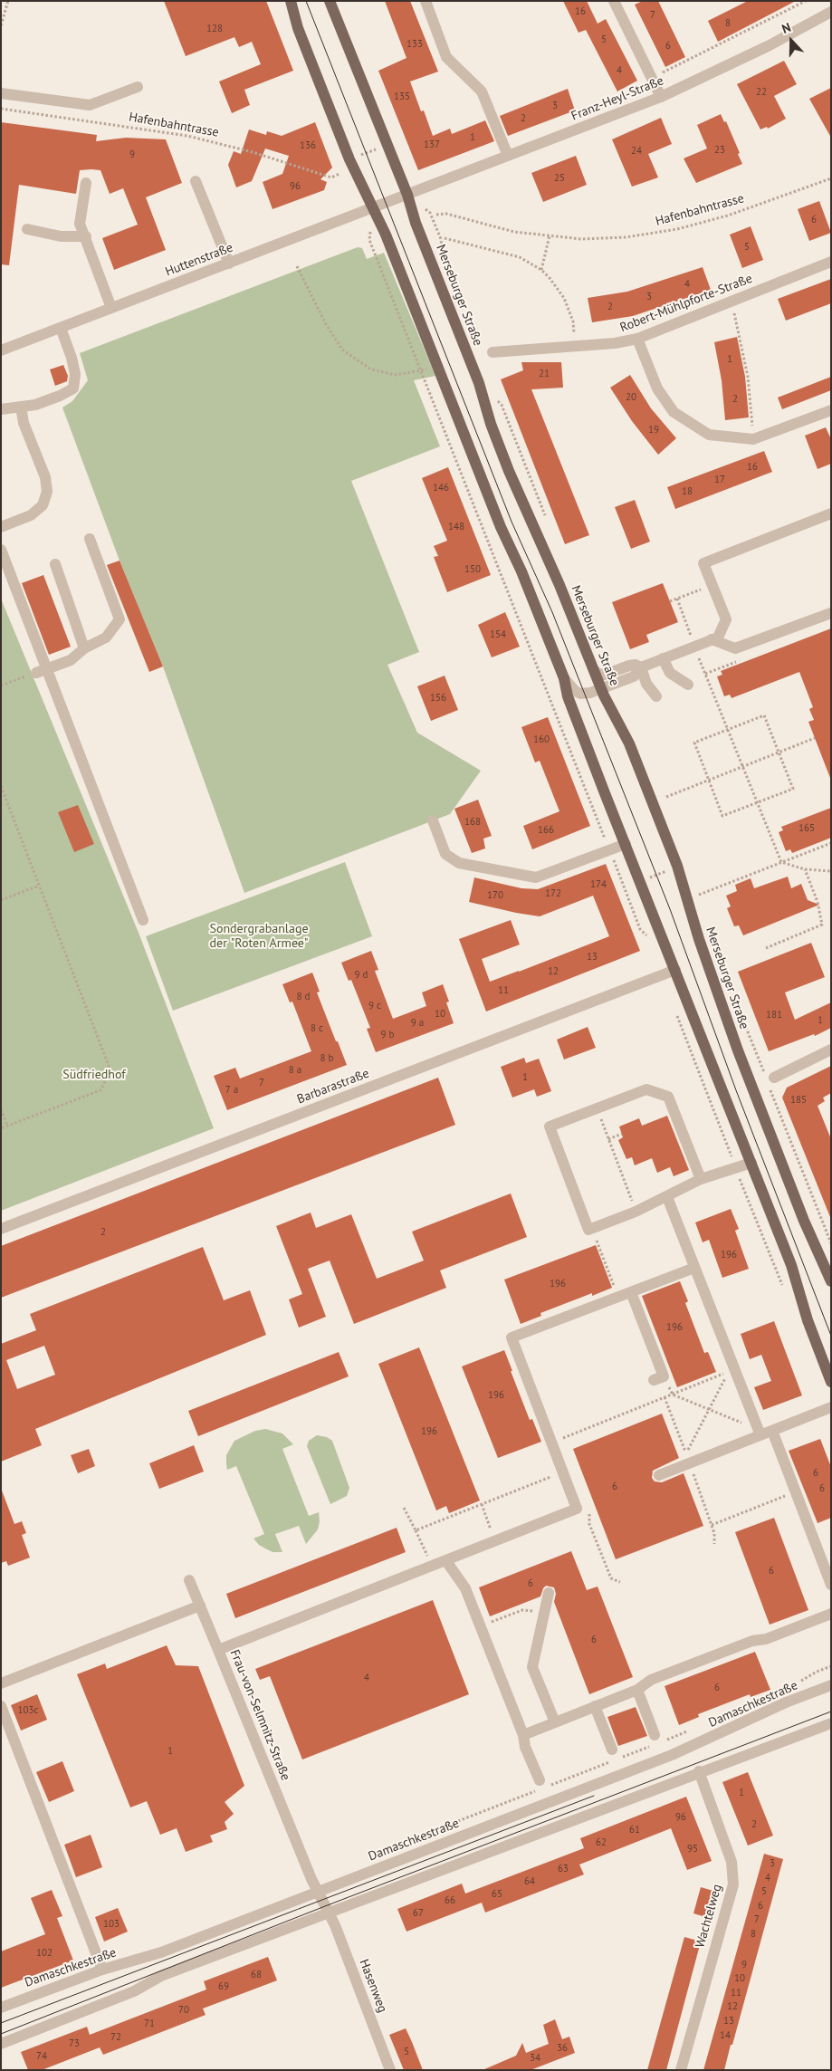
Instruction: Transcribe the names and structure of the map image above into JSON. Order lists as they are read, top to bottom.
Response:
{
  "streets": {
    "main road": ["Merseburger Straße"],
    "street": [
      "Franz-Heyl-Straße",
      "Huttenstraße",
      "Robert-Mühlpforte-Straße",
      "Barbarastraße",
      "Damaschkestraße",
      "Frau-von-Selmnitz-Straße",
      "Wachtelweg",
      "Hasenweg"
    ],
    "path": ["Hafenbahntrasse"]
  },
  "crossings": [
    ["Franz-Heyl-Straße", "Huttenstraße"],
    ["Franz-Heyl-Straße", "Merseburger Straße"],
    ["Huttenstraße", "Merseburger Straße"],
    ["Damaschkestraße", "Frau-von-Selmnitz-Straße"],
    ["Frau-von-Selmnitz-Straße", "Hasenweg"]
  ],
  "parks": ["Sondergrabanlage der \"Roten Armee\"", "Südfriedhof"],
  "house_numbers": [
    "16",
    "7",
    "8",
    "128",
    "5",
    "133",
    "6",
    "4",
    "22",
    "135",
    "3",
    "2",
    "1",
    "137",
    "136",
    "23",
    "24",
    "9",
    "25",
    "96",
    "6",
    "5",
    "4",
    "3",
    "2",
    "1",
    "21",
    "20",
    "2",
    "19",
    "16",
    "17",
    "146",
    "18",
    "148",
    "150",
    "154",
    "156",
    "160",
    "168",
    "165",
    "166",
    "174",
    "172",
    "170",
    "13",
    "12",
    "9 d",
    "11",
    "8 d",
    "9 c",
    "10",
    "181",
    "1",
    "9 a",
    "8 c",
    "9 b",
    "8 b",
    "8 a",
    "1",
    "7",
    "7 a",
    "185",
    "2",
    "196",
    "196",
    "196",
    "196",
    "196",
    "6",
    "6",
    "6",
    "6",
    "6",
    "6",
    "4",
    "6",
    "103c",
    "1",
    "1",
    "96",
    "2",
    "61",
    "62",
    "95",
    "3",
    "63",
    "4",
    "64",
    "5",
    "65",
    "66",
    "6",
    "67",
    "7",
    "103",
    "8",
    "102",
    "9",
    "68",
    "10",
    "69",
    "11",
    "12",
    "70",
    "13",
    "71",
    "14",
    "72",
    "73",
    "36",
    "5",
    "74",
    "34"
  ],
  "north": "top"
}
